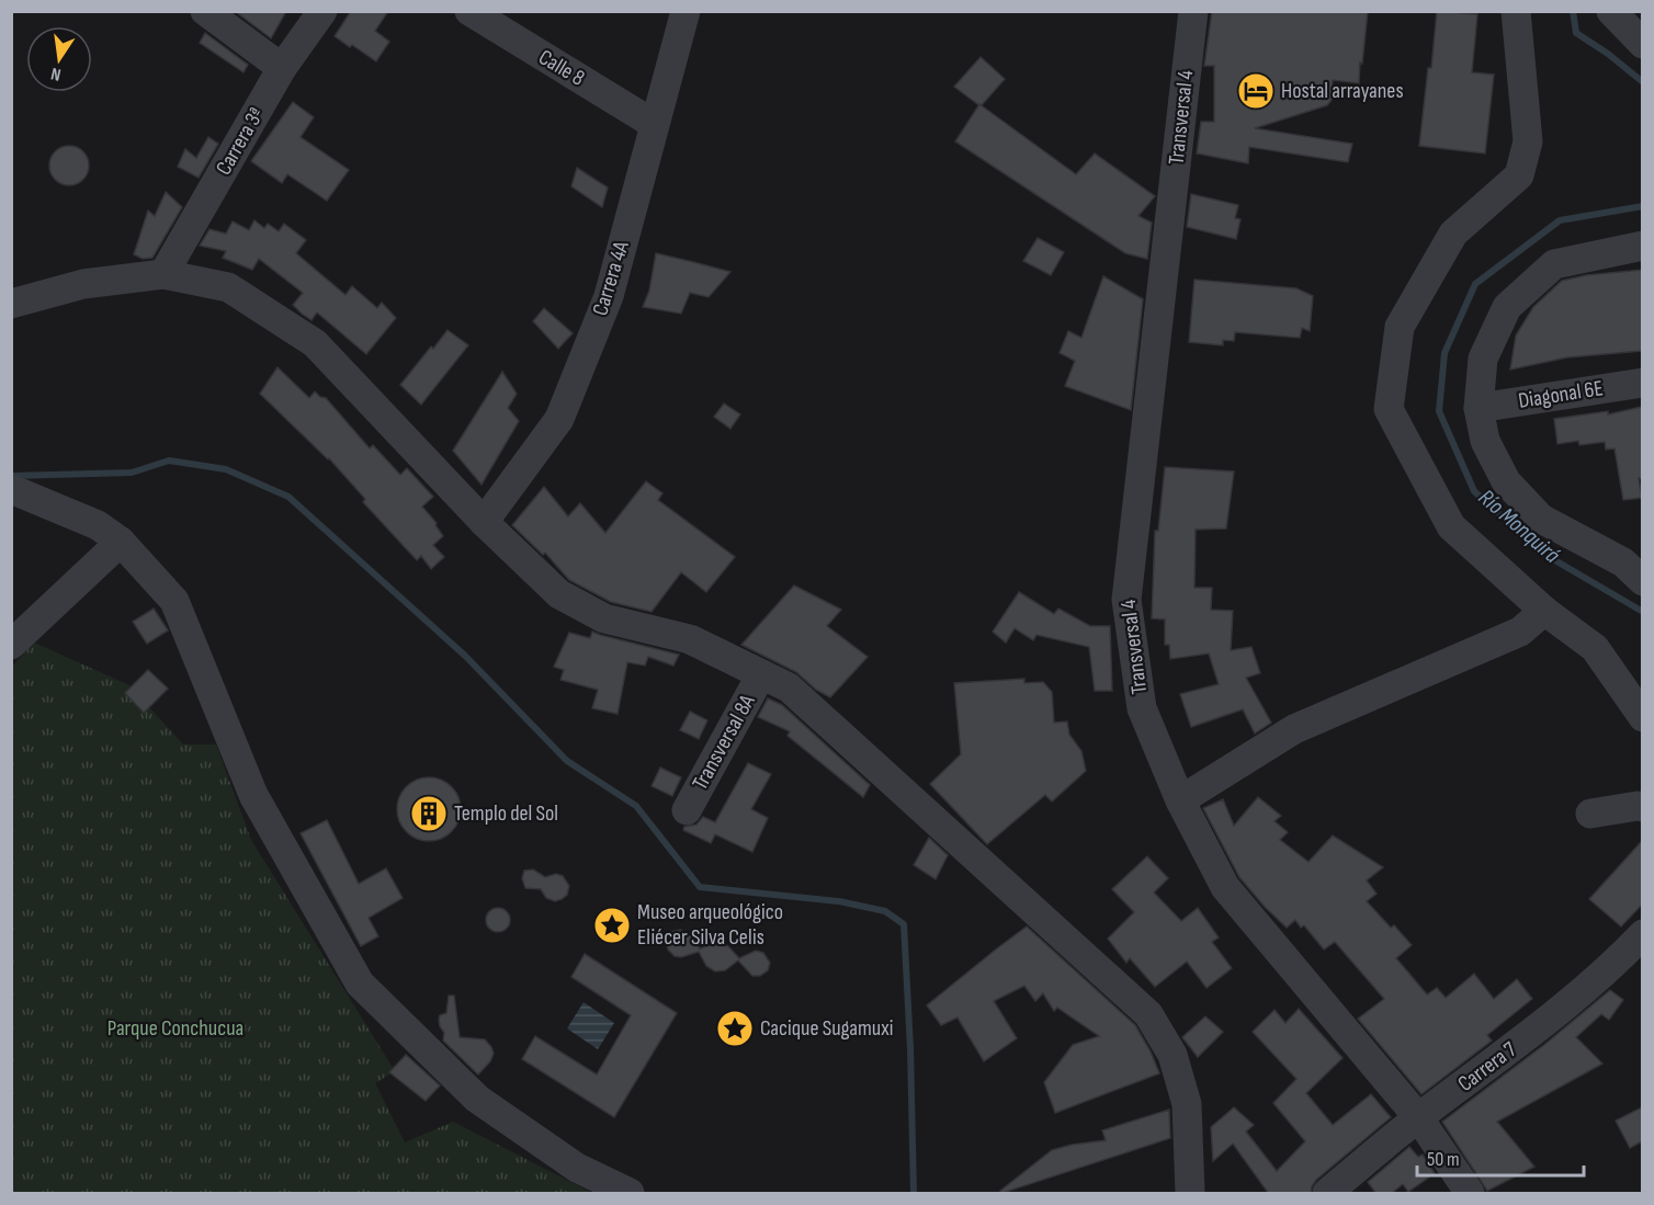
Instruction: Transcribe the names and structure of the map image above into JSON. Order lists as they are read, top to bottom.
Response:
{
  "streets": {
    "street": [
      "Calle 8",
      "Transversal 4",
      "Carrera 3ª",
      "Carrera 4A",
      "Diagonal 6E",
      "Transversal 8A",
      "Carrera 7"
    ]
  },
  "crossings": [
    ["Calle 8", "Carrera 4A"],
    ["Transversal 4", "Carrera 7"]
  ],
  "water": ["Río Monquirá"],
  "parks": ["Parque Conchucua"],
  "places": {
    "hotel": ["Hostal arrayanes"],
    "building": ["Templo del Sol"],
    "place": ["Museo arqueológico Eliécer Silva Celis", "Cacique Sugamuxi"]
  },
  "scale_bar": "50 m",
  "north": "bottom"
}
